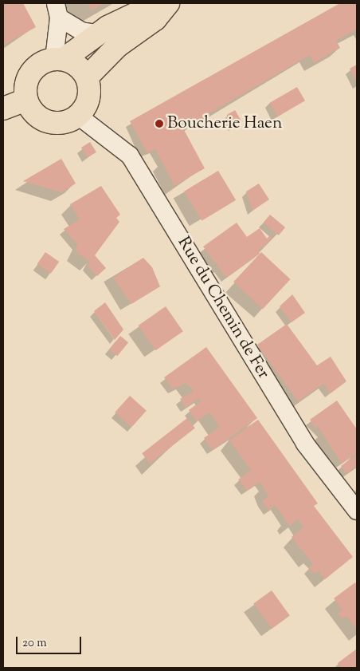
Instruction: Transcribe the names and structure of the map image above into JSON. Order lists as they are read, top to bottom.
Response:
{
  "streets": {
    "street": ["Rue du Chemin de Fer"]
  },
  "places": ["Boucherie Haen"],
  "scale_bar": "20 m"
}
